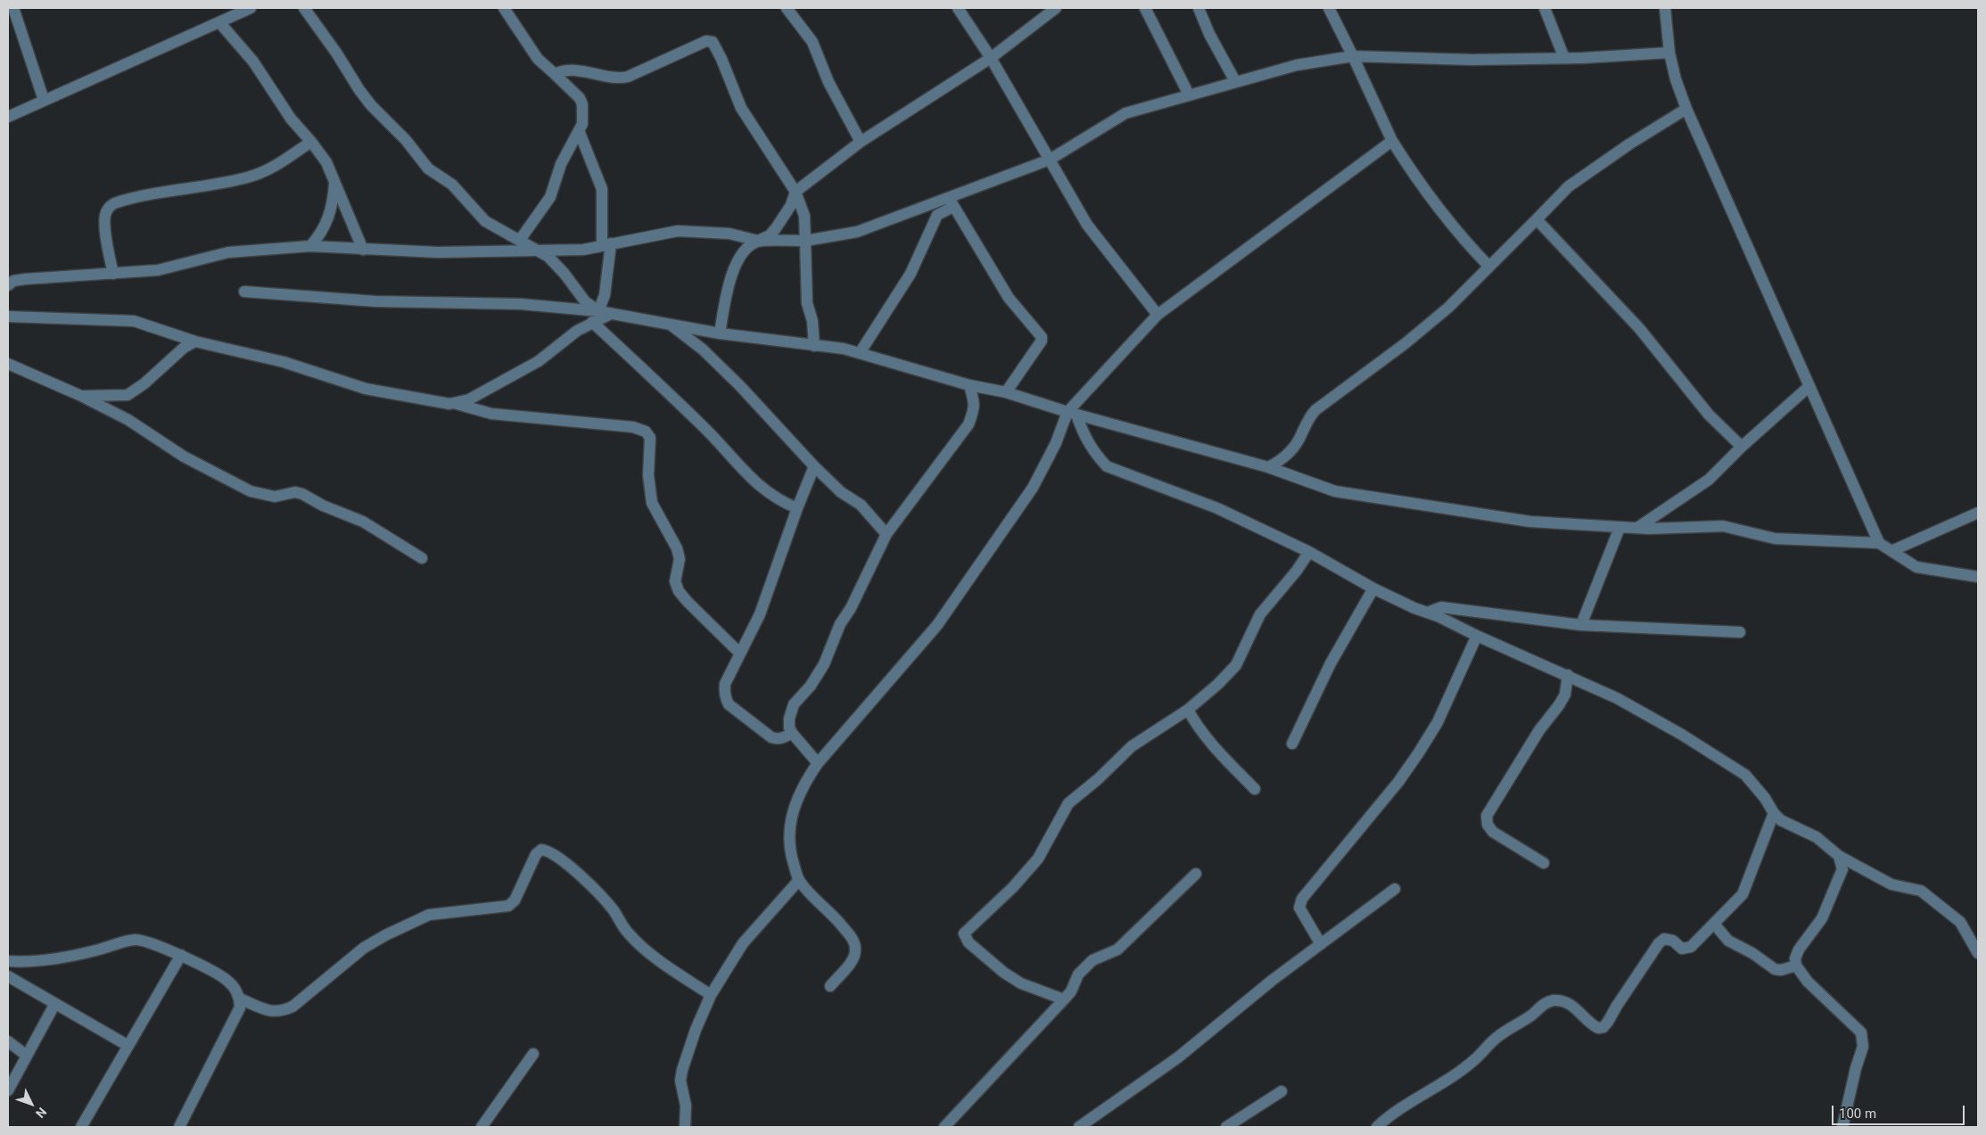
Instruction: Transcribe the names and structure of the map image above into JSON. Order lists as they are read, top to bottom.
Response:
{
  "scale_bar": "100 m",
  "north": "bottom right"
}
